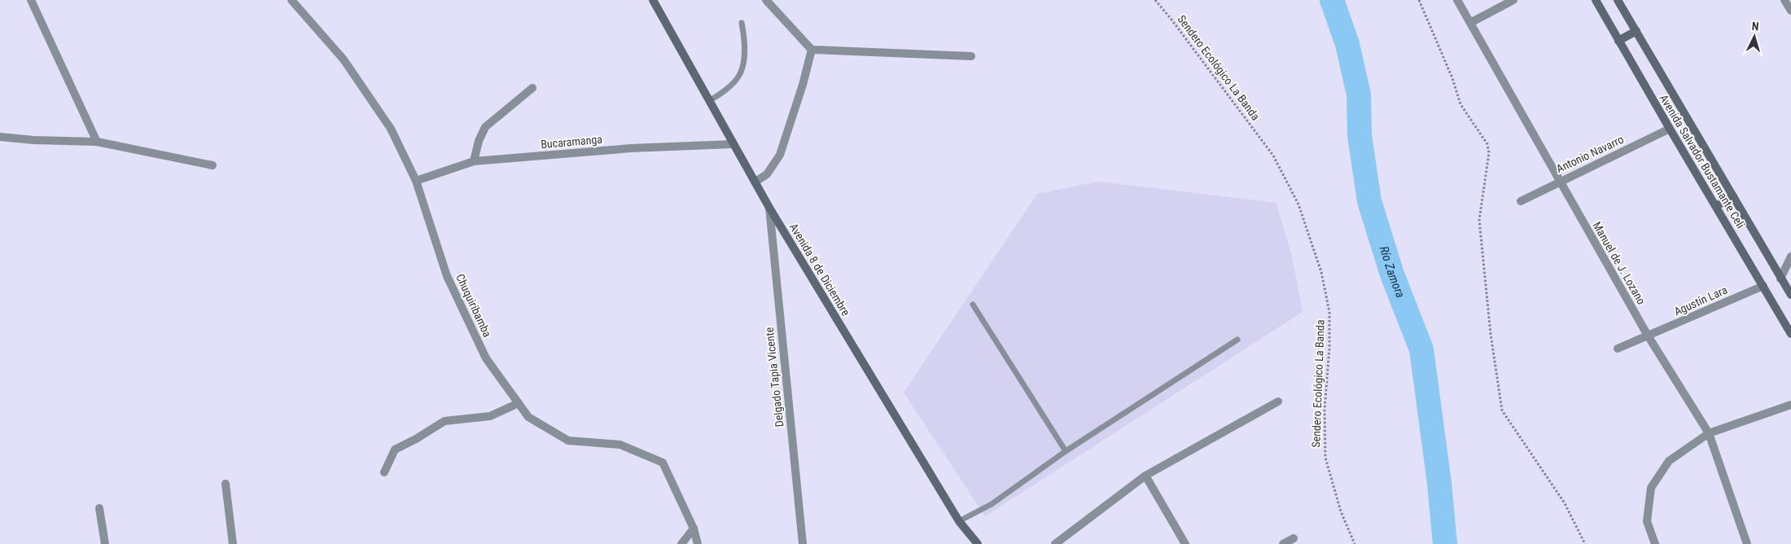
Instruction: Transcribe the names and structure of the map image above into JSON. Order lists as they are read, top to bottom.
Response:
{
  "streets": {
    "main road": ["Avenida Salvador Bustamante Celi", "Avenida 8 de Diciembre"],
    "street": [
      "Bucaramanga",
      "Antonio Navarro",
      "Manuel de J. Lozano",
      "Agustín Lara",
      "Chuquiribamba",
      "Delgado Tapia Vicente"
    ],
    "path": ["Sendero Ecológico La Banda"]
  },
  "crossings": [
    ["Bucaramanga", "Avenida 8 de Diciembre"],
    ["Bucaramanga", "Chuquiribamba"],
    ["Antonio Navarro", "Avenida Salvador Bustamante Celi"],
    ["Antonio Navarro", "Manuel de J. Lozano"],
    ["Avenida Salvador Bustamante Celi", "Agustín Lara"],
    ["Manuel de J. Lozano", "Agustín Lara"],
    ["Avenida 8 de Diciembre", "Delgado Tapia Vicente"]
  ],
  "water": ["Río Zamora"],
  "north": "top"
}
